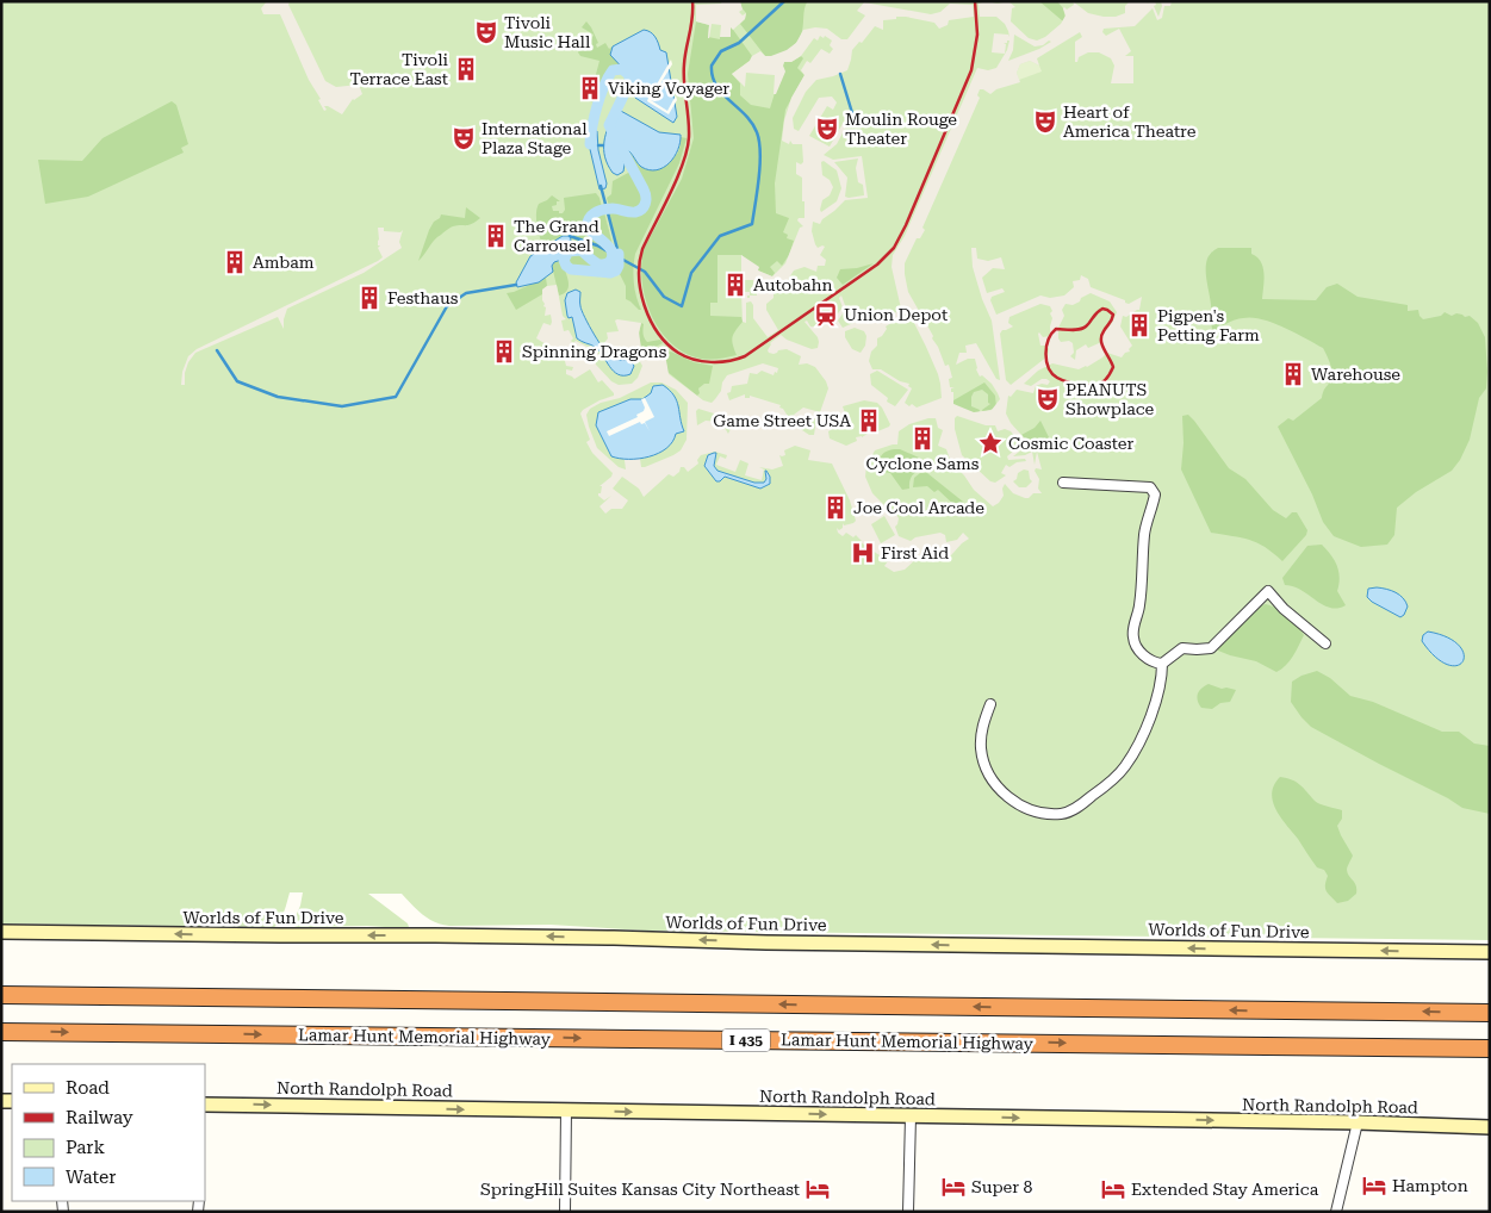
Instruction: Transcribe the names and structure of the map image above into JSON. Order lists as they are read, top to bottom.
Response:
{
  "streets": {
    "highway": ["Lamar Hunt Memorial Highway", "I 435"],
    "main road": ["Worlds of Fun Drive", "North Randolph Road"]
  },
  "one_way": ["Worlds of Fun Drive", "North Randolph Road"],
  "places": {
    "theatre": [
      "Tivoli Music Hall",
      "Heart of America Theatre",
      "Moulin Rouge Theater",
      "International Plaza Stage",
      "PEANUTS Showplace"
    ],
    "building": [
      "Tivoli Terrace East",
      "Viking Voyager",
      "The Grand Carrousel",
      "Ambam",
      "Autobahn",
      "Festhaus",
      "Pigpen's Petting Farm",
      "Spinning Dragons",
      "Warehouse",
      "Game Street USA",
      "Cyclone Sams",
      "Joe Cool Arcade"
    ],
    "station": ["Union Depot"],
    "place": ["Cosmic Coaster"],
    "hospital": ["First Aid"],
    "hotel": [
      "Hampton",
      "Super 8",
      "SpringHill Suites Kansas City Northeast",
      "Extended Stay America"
    ]
  },
  "legend": [
    "Road",
    "Railway",
    "Park",
    "Water"
  ]
}
